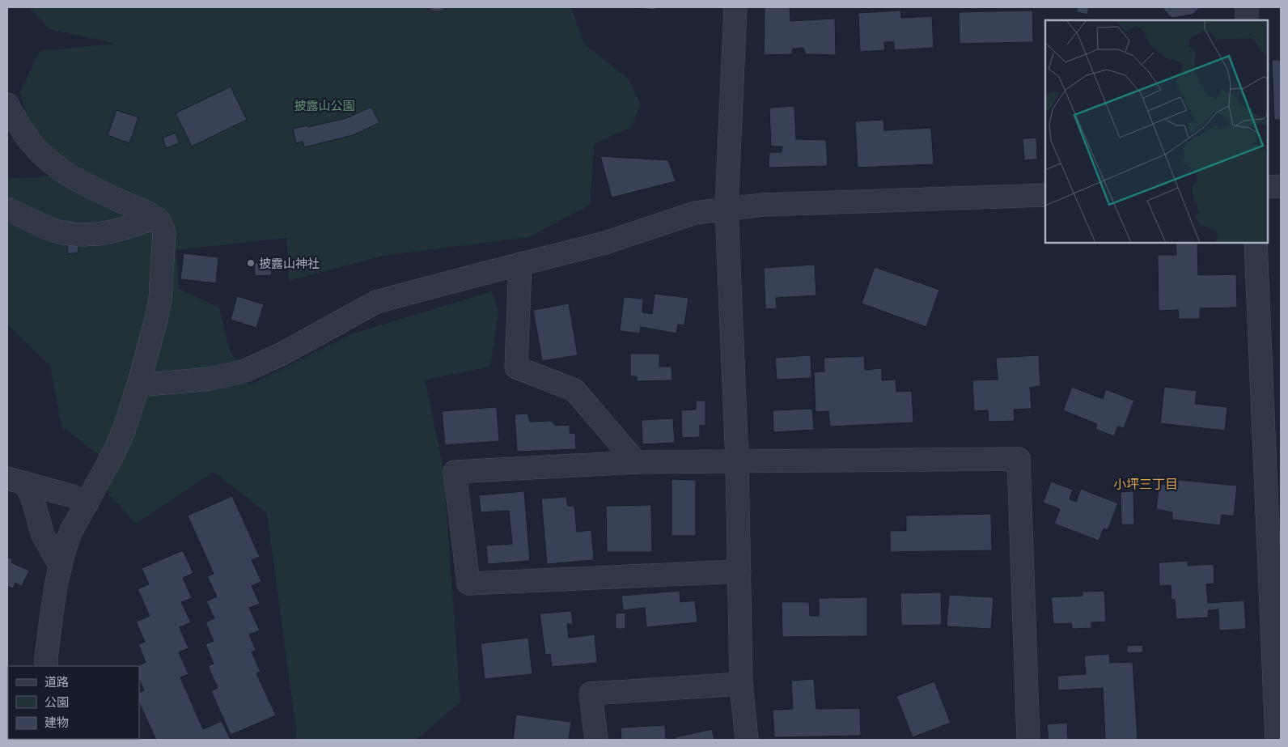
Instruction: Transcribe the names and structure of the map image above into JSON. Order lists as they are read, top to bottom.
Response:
{
  "districts": ["小坪三丁目"],
  "parks": ["披露山公園"],
  "places": ["披露山神社"],
  "legend": ["道路", "公園", "建物"]
}
